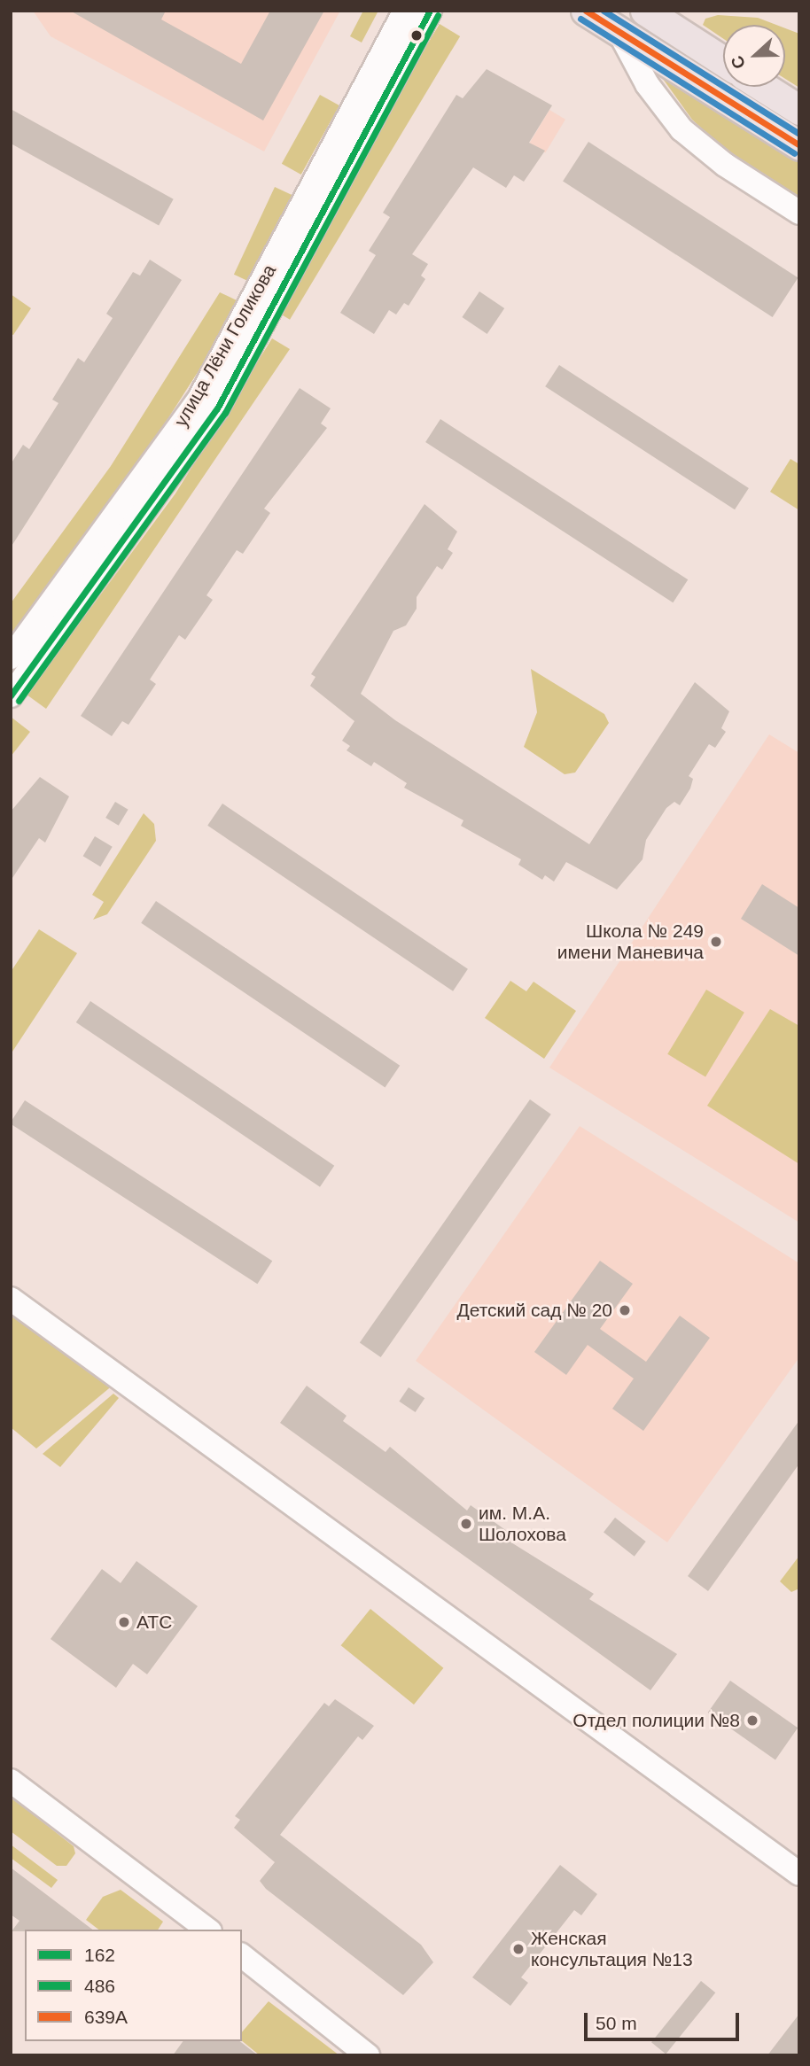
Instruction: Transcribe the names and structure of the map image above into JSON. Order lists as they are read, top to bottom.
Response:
{
  "streets": {
    "street": ["улица Лёни Голикова"]
  },
  "places": [
    "Школа № 249 имени Маневича",
    "Детский сад № 20",
    "им. М.А. Шолохова",
    "АТС",
    "Отдел полиции №8",
    "Женская консультация №13"
  ],
  "lines": [
    "transit line 162",
    "transit line 639А",
    "transit line 20",
    "transit line 486"
  ],
  "legend": ["162", "486", "639А"],
  "scale_bar": "50 m",
  "north": "left"
}
